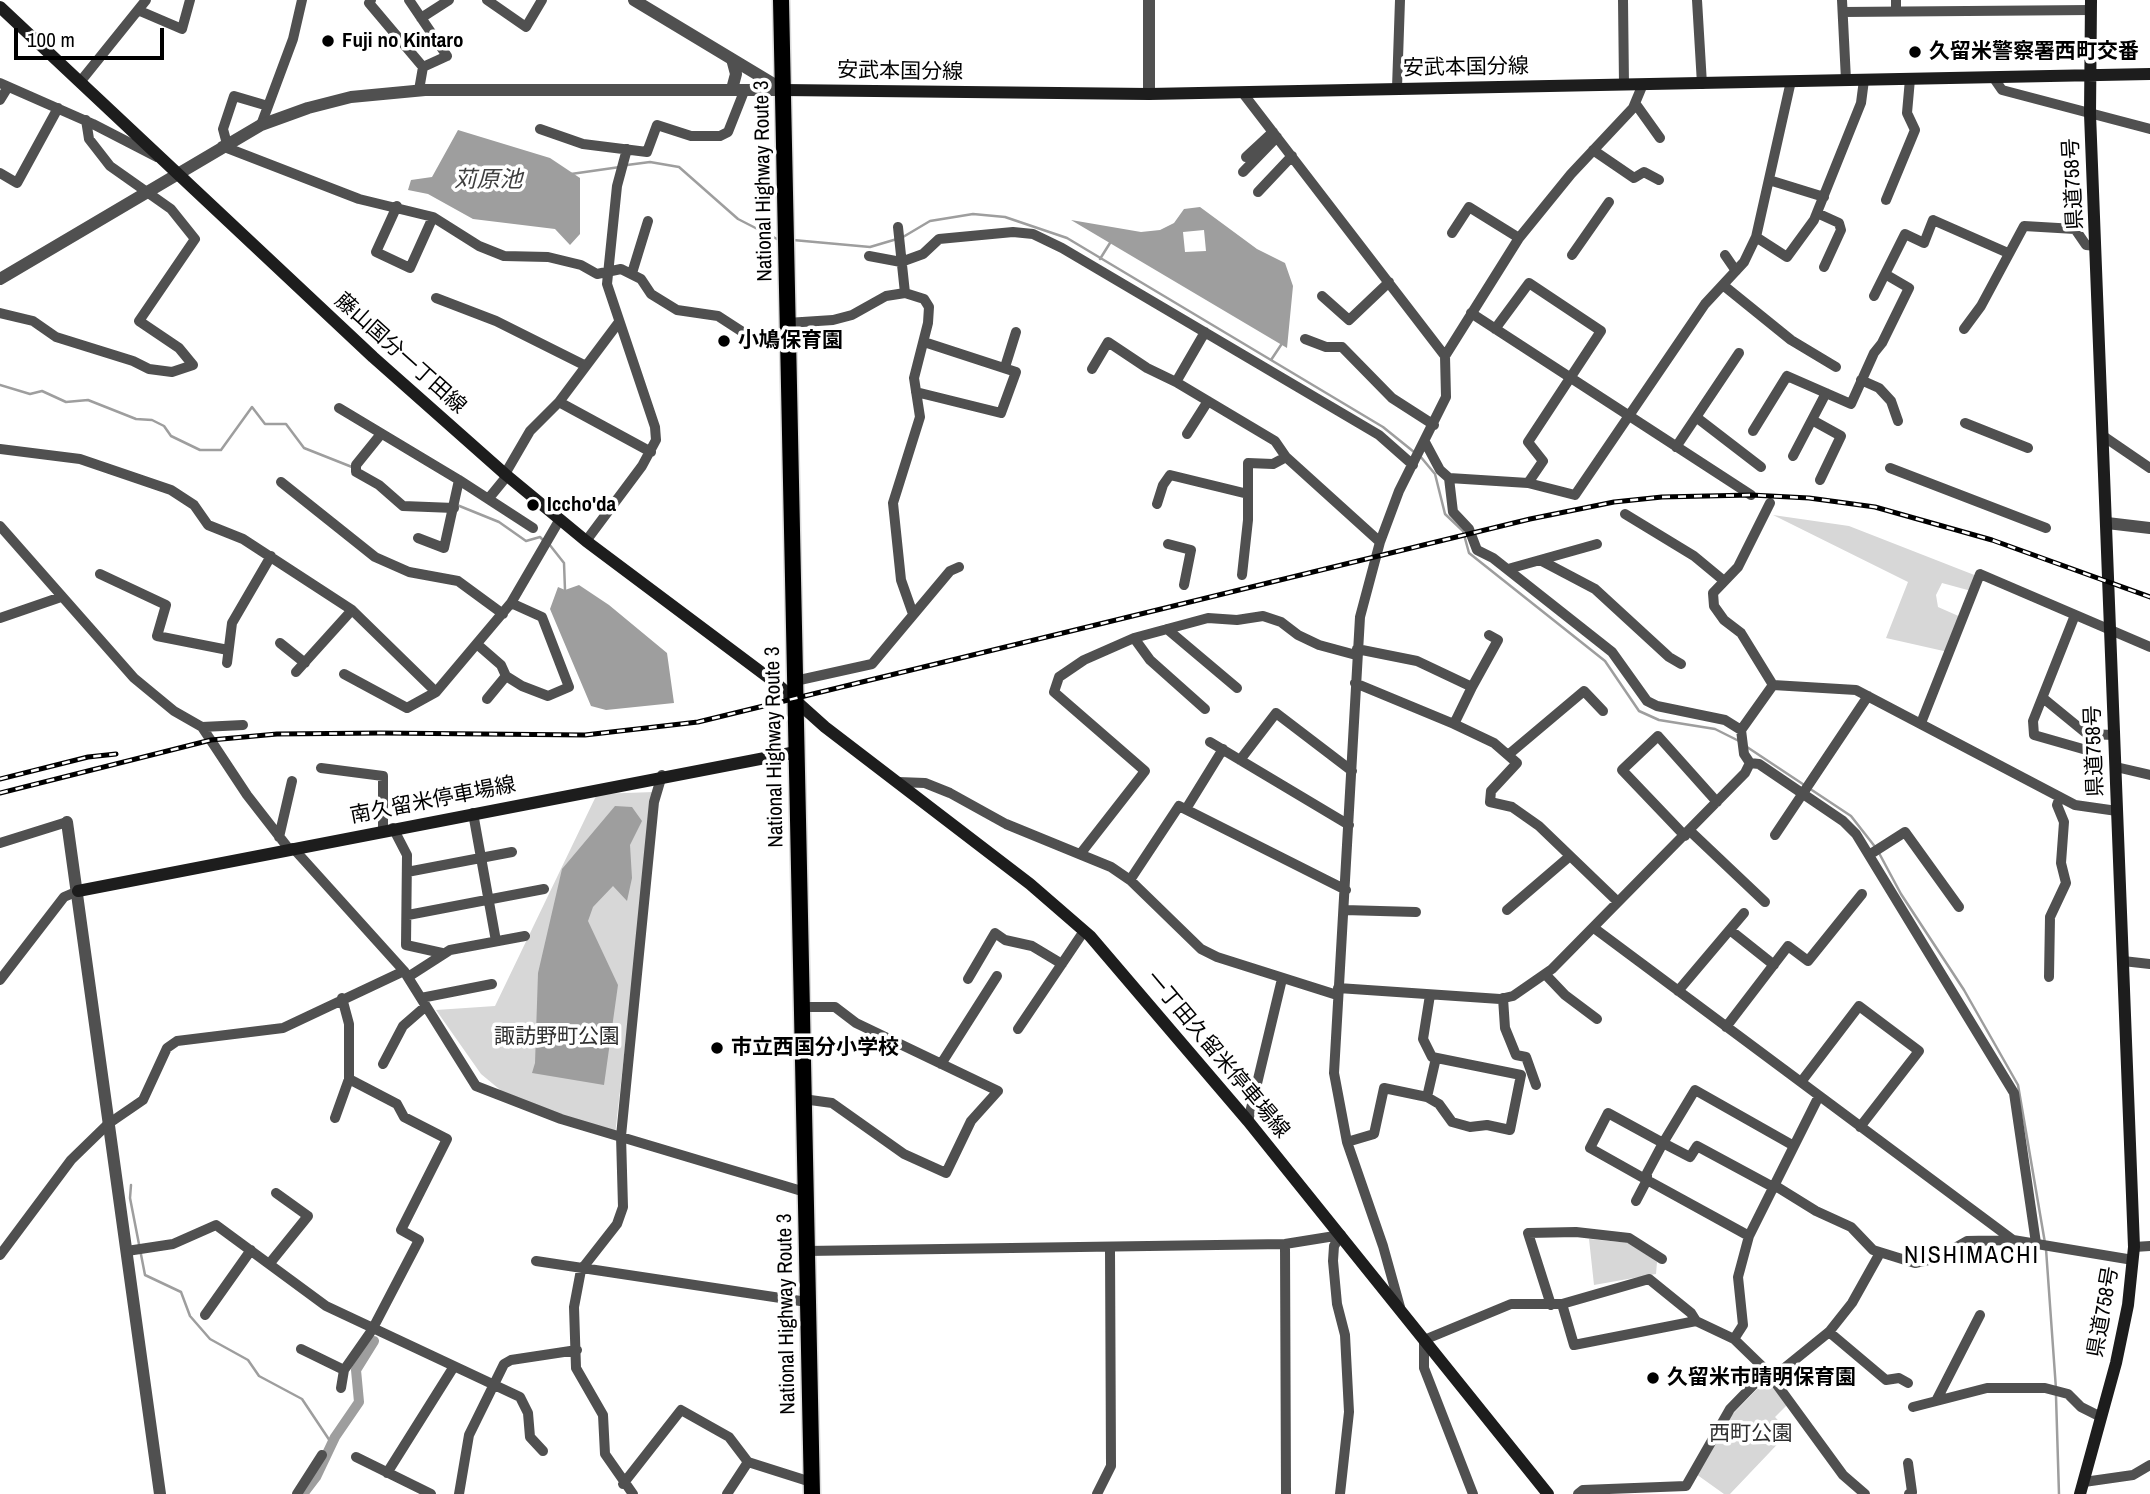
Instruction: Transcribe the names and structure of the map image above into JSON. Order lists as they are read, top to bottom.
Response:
{
  "streets": {
    "highway": ["National Highway Route 3"],
    "main road": [
      "安武本国分線",
      "県道758号",
      "藤山国分一丁田線",
      "南久留米停車場線",
      "一丁田久留米停車場線"
    ]
  },
  "crossings": [
    ["安武本国分線", "National Highway Route 3"],
    ["安武本国分線", "県道758号"],
    ["National Highway Route 3", "藤山国分一丁田線"],
    ["National Highway Route 3", "南久留米停車場線"],
    ["National Highway Route 3", "一丁田久留米停車場線"],
    ["藤山国分一丁田線", "一丁田久留米停車場線"]
  ],
  "districts": ["NISHIMACHI"],
  "water": ["苅原池"],
  "parks": ["諏訪野町公園", "西町公園"],
  "places": [
    "Fuji no Kintaro",
    "久留米警察署西町交番",
    "小鳩保育園",
    "Iccho'da",
    "市立西国分小学校",
    "久留米市晴明保育園"
  ],
  "scale_bar": "100 m"
}
